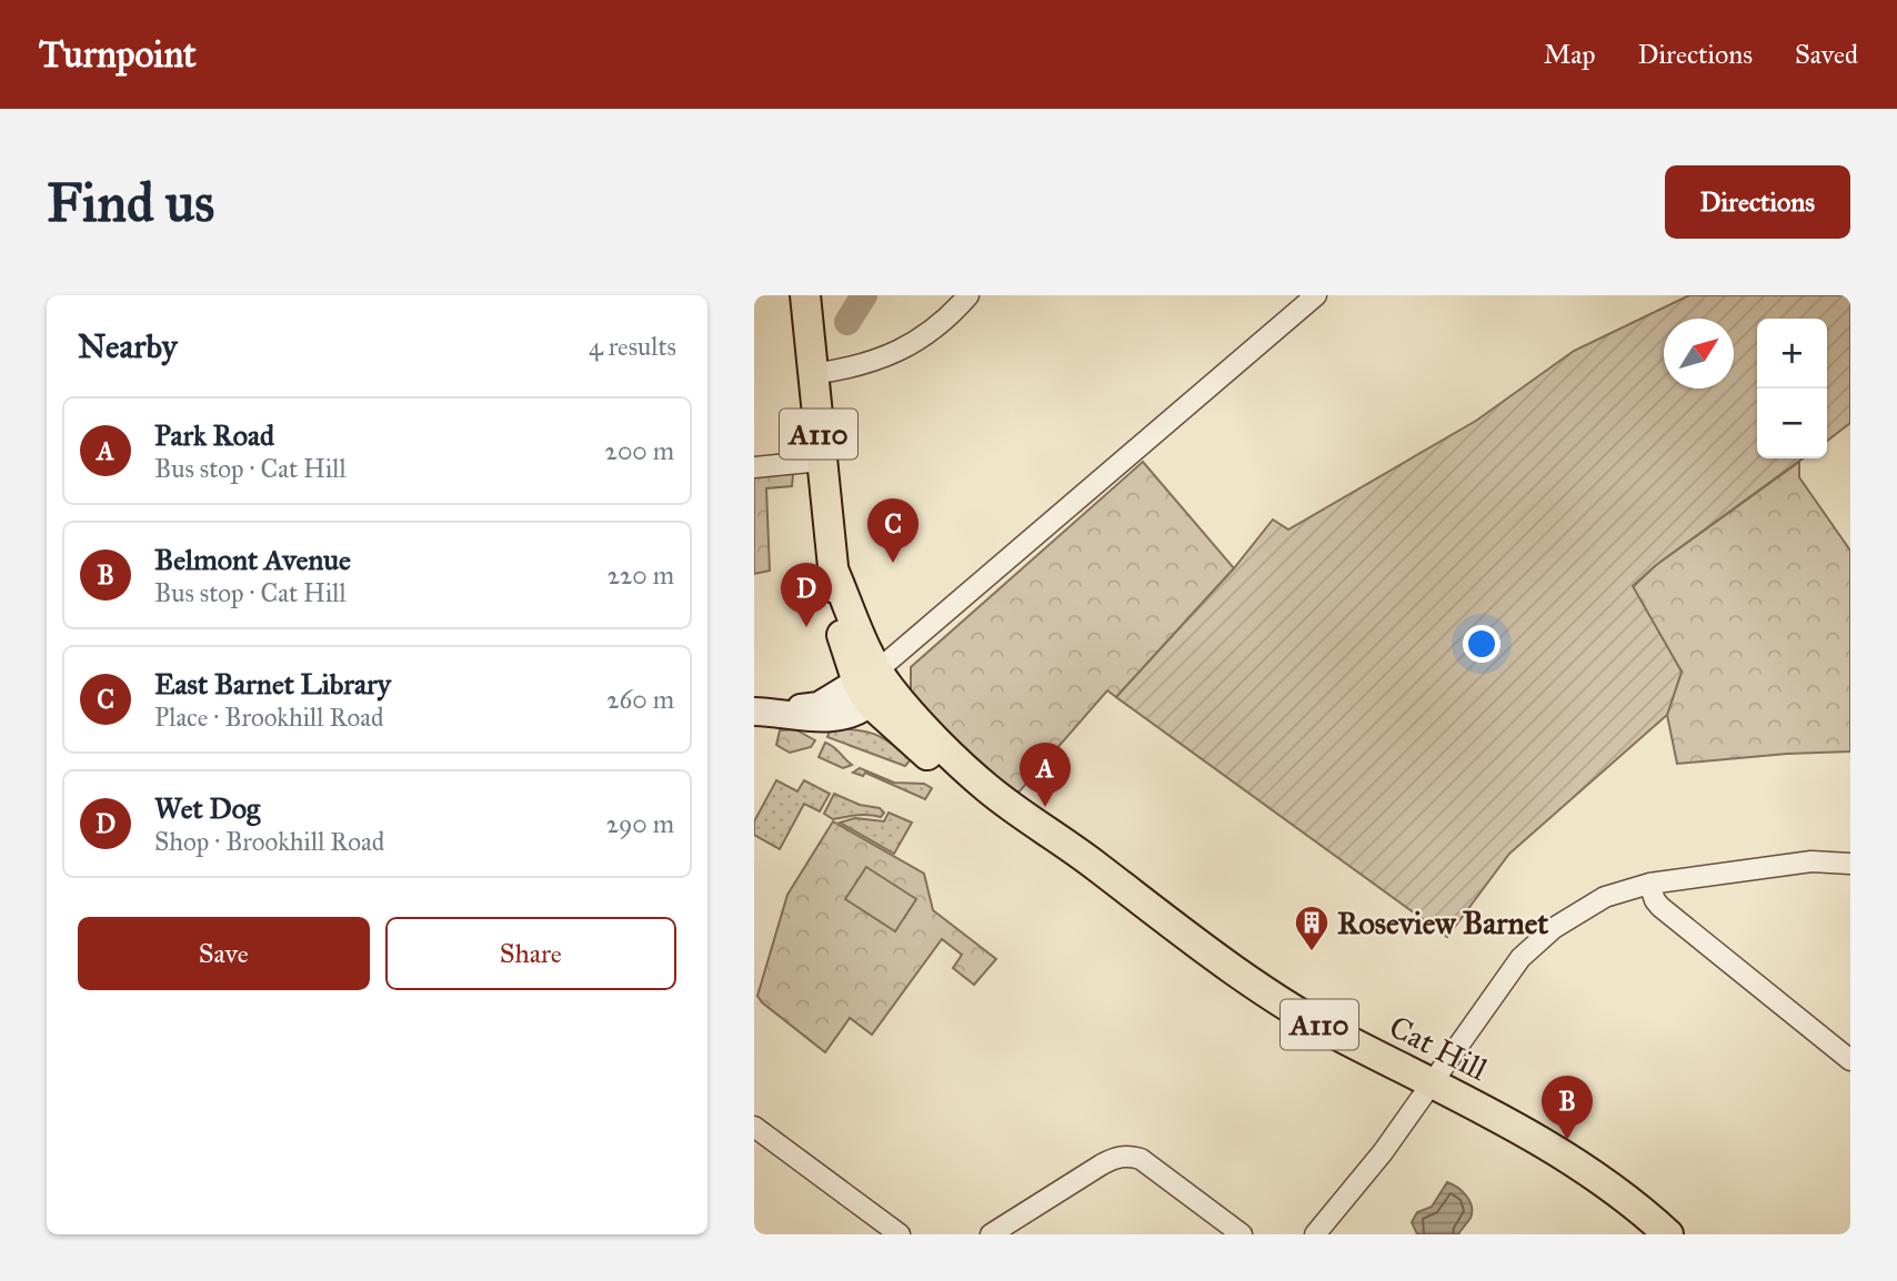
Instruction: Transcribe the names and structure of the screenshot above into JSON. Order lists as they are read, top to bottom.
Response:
{
  "streets": {
    "main road": ["A110", "Cat Hill"]
  },
  "crossings": [
    ["A110", "Cat Hill"]
  ],
  "places": {
    "building": ["Roseview Barnet"]
  },
  "north": "top right",
  "page": {
    "header": "Turnpoint",
    "nav": ["Map", "Directions", "Saved"],
    "buttons": [
      "Directions",
      ["Save", "Share"]
    ],
    "title": "Find us",
    "heading": ["Nearby", "4 results"],
    "map_buttons": ["+", "−"],
    "list": [
      {
        "mark": "A",
        "name": "Park Road",
        "note": "Bus stop · Cat Hill",
        "value": "200 m"
      },
      {
        "mark": "B",
        "name": "Belmont Avenue",
        "note": "Bus stop · Cat Hill",
        "value": "220 m"
      },
      {
        "mark": "C",
        "name": "East Barnet Library",
        "note": "Place · Brookhill Road",
        "value": "260 m"
      },
      {
        "mark": "D",
        "name": "Wet Dog",
        "note": "Shop · Brookhill Road",
        "value": "290 m"
      }
    ],
    "pins": [
      "C",
      "D",
      "A",
      "B"
    ]
  }
}
